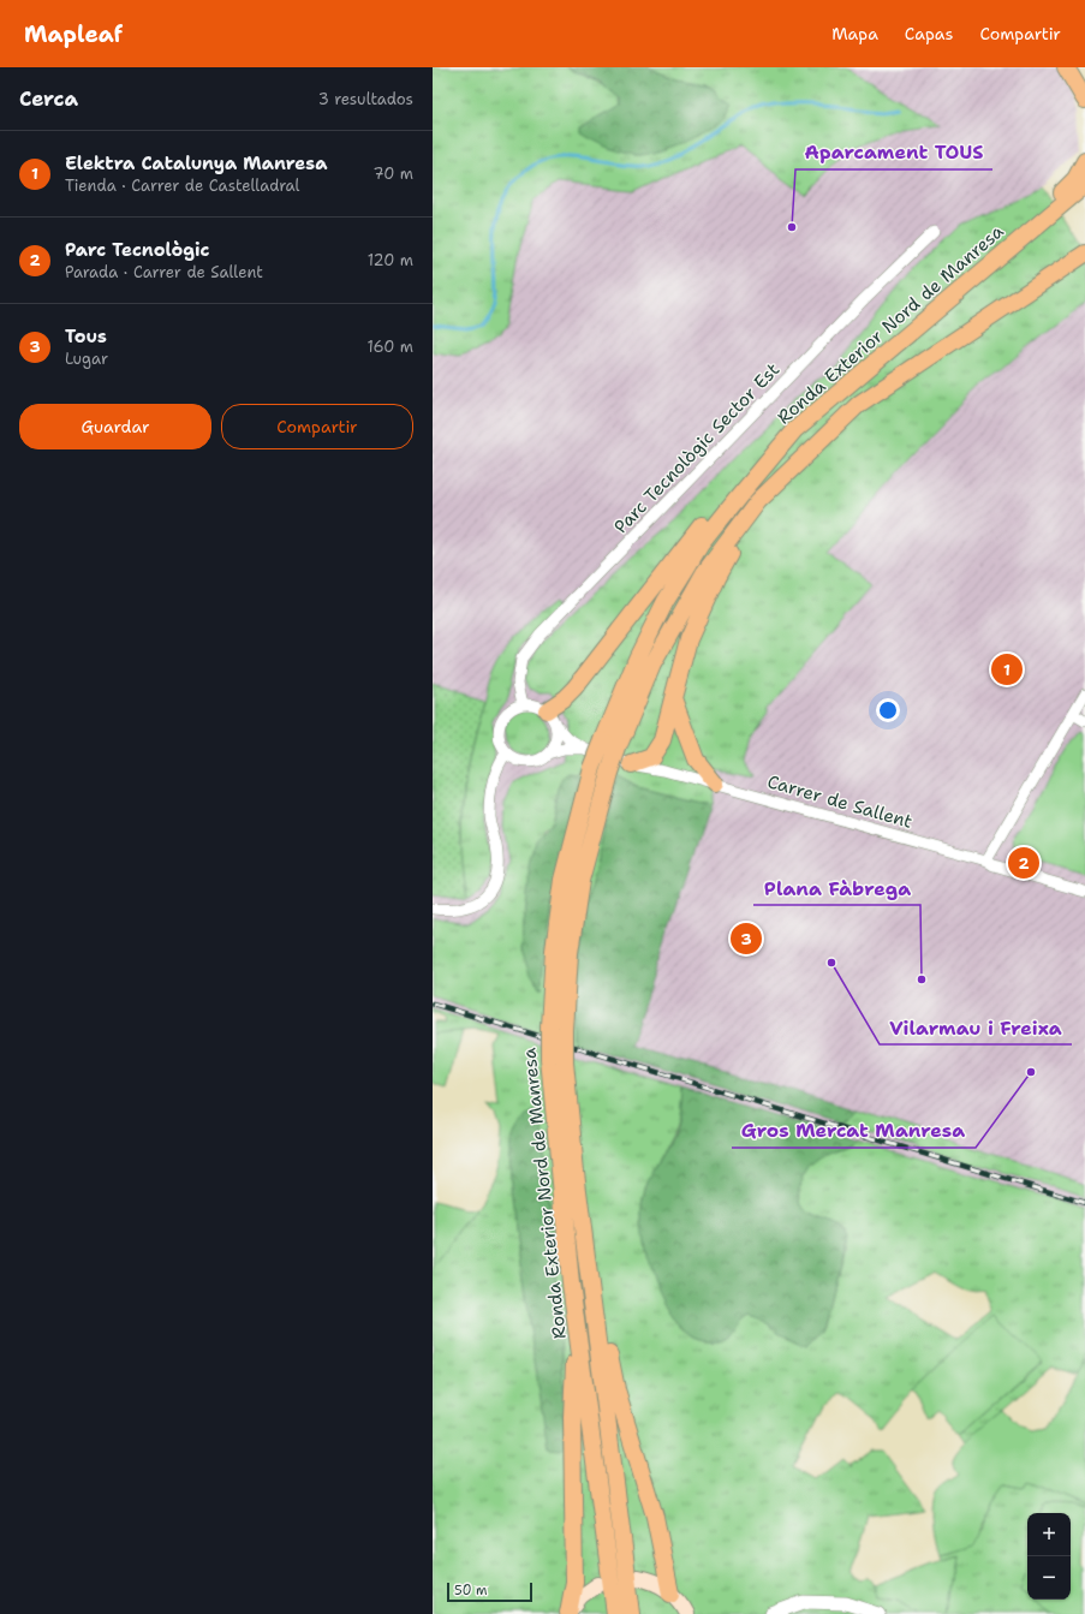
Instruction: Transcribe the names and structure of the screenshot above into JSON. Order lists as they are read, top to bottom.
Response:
{
  "streets": {
    "highway": ["Ronda Exterior Nord de Manresa"],
    "street": ["Parc Tecnològic Sector Est", "Carrer de Sallent"]
  },
  "crossings": [
    ["Parc Tecnològic Sector Est", "Carrer de Sallent"]
  ],
  "places": [
    "Aparcament TOUS",
    "Vilarmau i Freixa",
    "Plana Fàbrega",
    "Gros Mercat Manresa"
  ],
  "scale_bar": "50 m",
  "page": {
    "header": "Mapleaf",
    "nav": ["Mapa", "Capas", "Compartir"],
    "heading": ["Cerca", "3 resultados"],
    "list": [
      {
        "mark": "1",
        "name": "Elektra Catalunya Manresa",
        "note": "Tienda · Carrer de Castelladral",
        "value": "70 m"
      },
      {
        "mark": "2",
        "name": "Parc Tecnològic",
        "note": "Parada · Carrer de Sallent",
        "value": "120 m"
      },
      {
        "mark": "3",
        "name": "Tous",
        "note": "Lugar",
        "value": "160 m"
      }
    ],
    "buttons": ["Guardar", "Compartir"],
    "pins": ["1", "2", "3"],
    "map_buttons": ["+", "−"],
    "scale": "50 m"
  }
}
